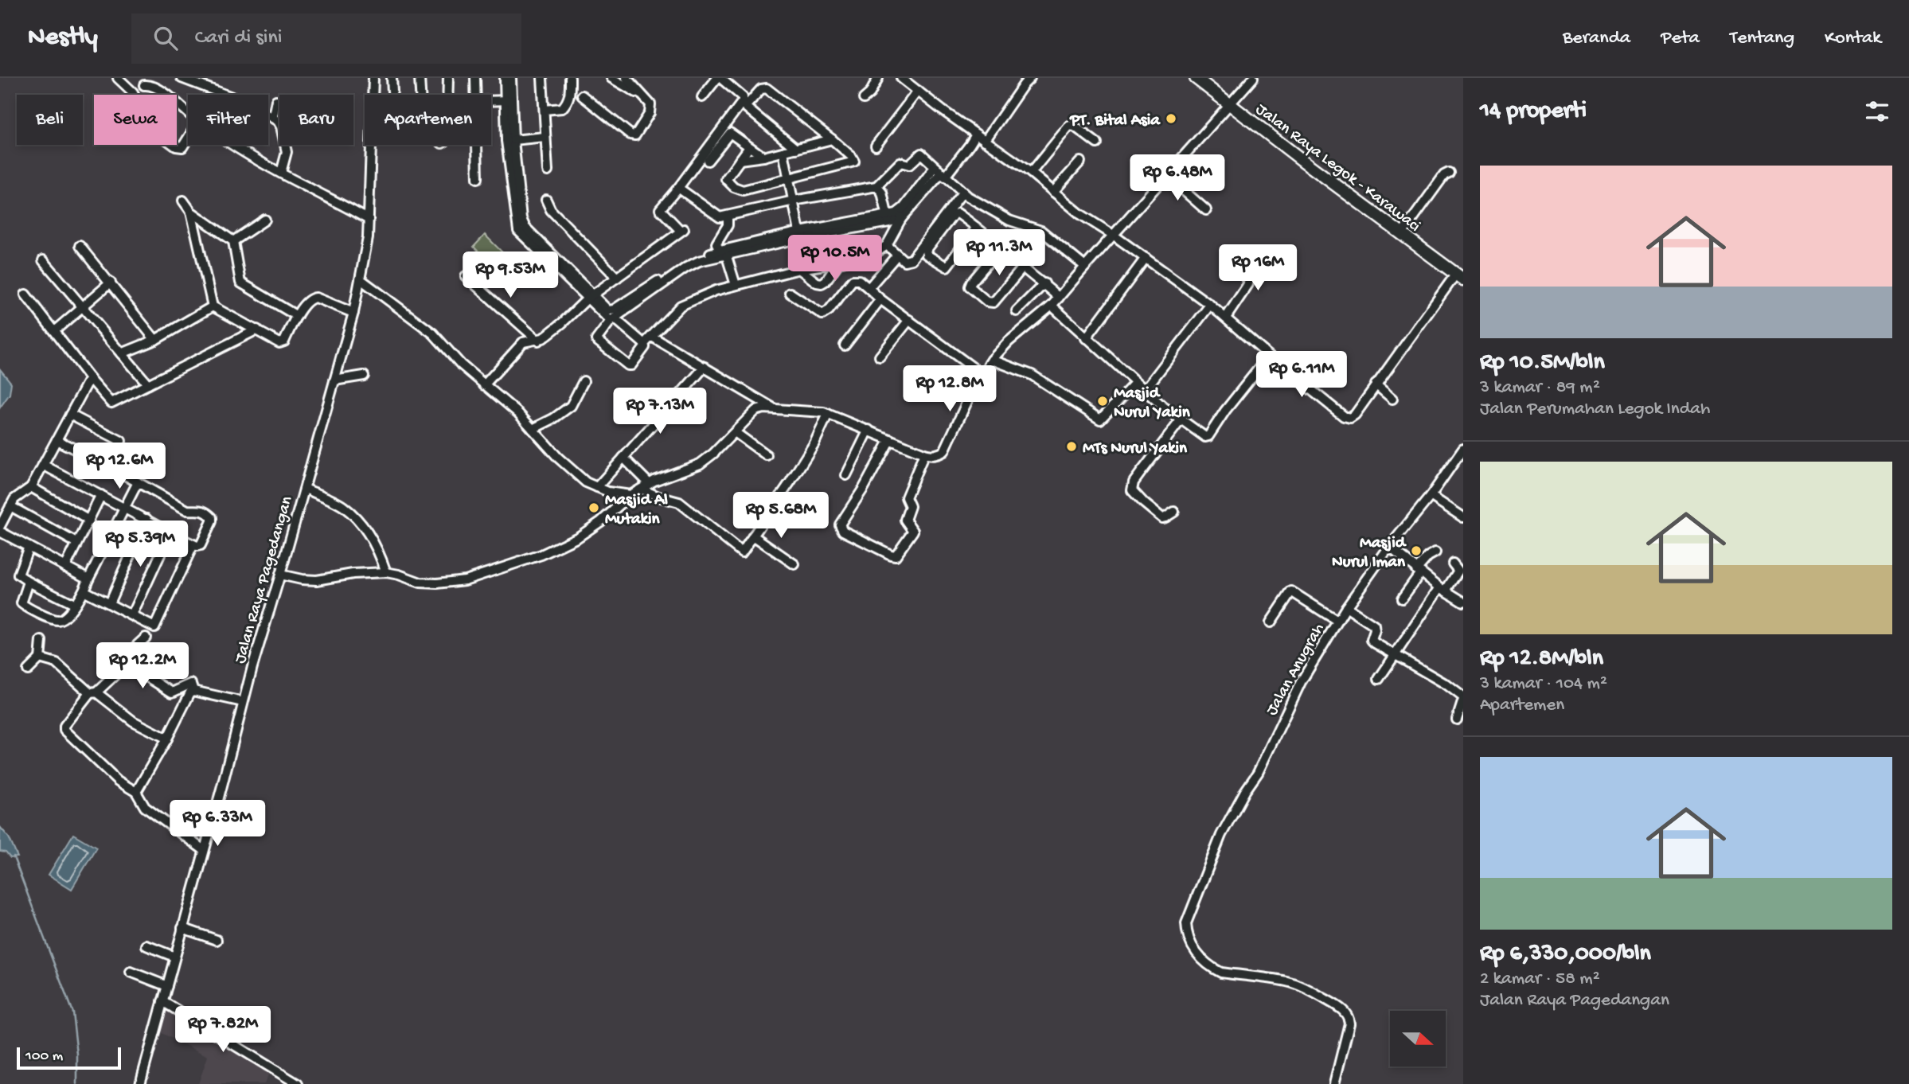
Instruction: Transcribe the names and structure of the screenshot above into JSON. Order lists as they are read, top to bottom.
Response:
{
  "streets": {
    "main road": ["Jalan Raya Legok - Karawaci"],
    "street": ["Jalan Raya Pagedangan", "Jalan Anugrah"]
  },
  "places": [
    "PT. Bital Asia",
    "Masjid Nurul Yakin",
    "MTs Nurul Yakin",
    "Masjid Al Mutakin",
    "Masjid Nurul Iman"
  ],
  "scale_bar": "100 m",
  "north": "right",
  "page": {
    "header": "Nestly",
    "search": "Cari di sini",
    "nav": [
      "Beranda",
      "Peta",
      "Tentang",
      "Kontak"
    ],
    "heading": "14 properti",
    "chip": [
      "Beli",
      "Sewa",
      "Filter",
      "Baru",
      "Apartemen"
    ],
    "list": [
      {
        "name": "Rp 10.5M/bln",
        "note": "3 kamar · 89 m² · Jalan Perumahan Legok Indah"
      },
      {
        "name": "Rp 12.8M/bln",
        "note": "3 kamar · 104 m² · Apartemen"
      },
      {
        "name": "Rp 6,330,000/bln",
        "note": "2 kamar · 58 m² · Jalan Raya Pagedangan"
      }
    ],
    "price": [
      "Rp 6.48M",
      "Rp 11.3M",
      "Rp 10.5M",
      "Rp 16M",
      "Rp 9.53M",
      "Rp 6.11M",
      "Rp 12.8M",
      "Rp 7.13M",
      "Rp 12.6M",
      "Rp 5.68M",
      "Rp 5.39M",
      "Rp 12.2M",
      "Rp 6.33M",
      "Rp 7.82M"
    ],
    "scale": "100 m"
  }
}
